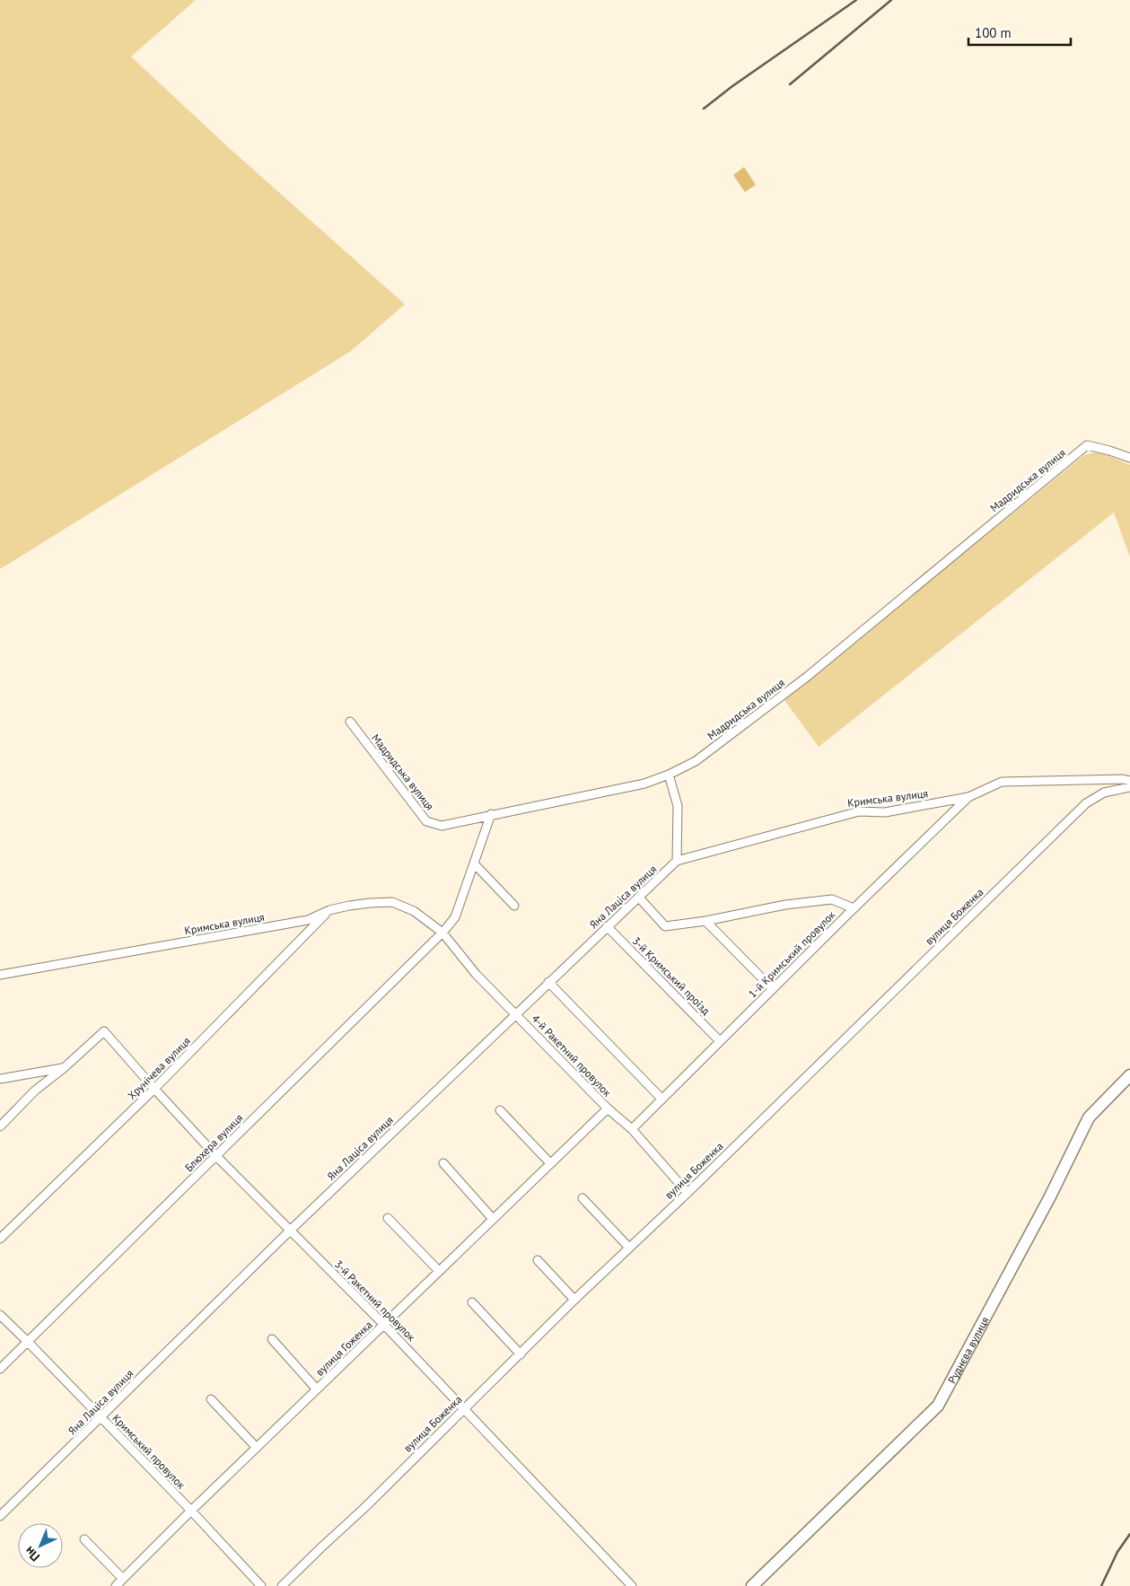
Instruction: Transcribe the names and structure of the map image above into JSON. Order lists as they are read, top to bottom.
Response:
{
  "streets": {
    "street": [
      "Мадридська вулиця",
      "Кримська вулиця",
      "Яна Лаціса вулиця",
      "вулиця Боженка",
      "1-й Кримський провулок",
      "3-й Кримський проїзд",
      "4-й Ракетний провулок",
      "Хрунічева вулиця",
      "Блюхера вулиця",
      "3-й Ракетний провулок",
      "вулиця Гоженка",
      "Руднєва вулиця",
      "Кримський провулок"
    ]
  },
  "crossings": [
    ["Мадридська вулиця", "Блюхера вулиця"],
    ["Кримська вулиця", "Яна Лаціса вулиця"],
    ["Кримська вулиця", "1-й Кримський провулок"],
    ["Кримська вулиця", "4-й Ракетний провулок"],
    ["Кримська вулиця", "Хрунічева вулиця"],
    ["Кримська вулиця", "Блюхера вулиця"],
    ["Яна Лаціса вулиця", "3-й Кримський проїзд"],
    ["Яна Лаціса вулиця", "4-й Ракетний провулок"],
    ["Яна Лаціса вулиця", "3-й Ракетний провулок"],
    ["Яна Лаціса вулиця", "Кримський провулок"],
    ["вулиця Боженка", "4-й Ракетний провулок"],
    ["вулиця Боженка", "3-й Ракетний провулок"],
    ["1-й Кримський провулок", "3-й Кримський проїзд"],
    ["1-й Кримський провулок", "4-й Ракетний провулок"],
    ["4-й Ракетний провулок", "Блюхера вулиця"],
    ["4-й Ракетний провулок", "вулиця Гоженка"],
    ["Хрунічева вулиця", "3-й Ракетний провулок"],
    ["Блюхера вулиця", "3-й Ракетний провулок"],
    ["Блюхера вулиця", "Кримський провулок"],
    ["3-й Ракетний провулок", "вулиця Гоженка"],
    ["вулиця Гоженка", "Кримський провулок"]
  ],
  "scale_bar": "100 m",
  "north": "bottom left"
}
